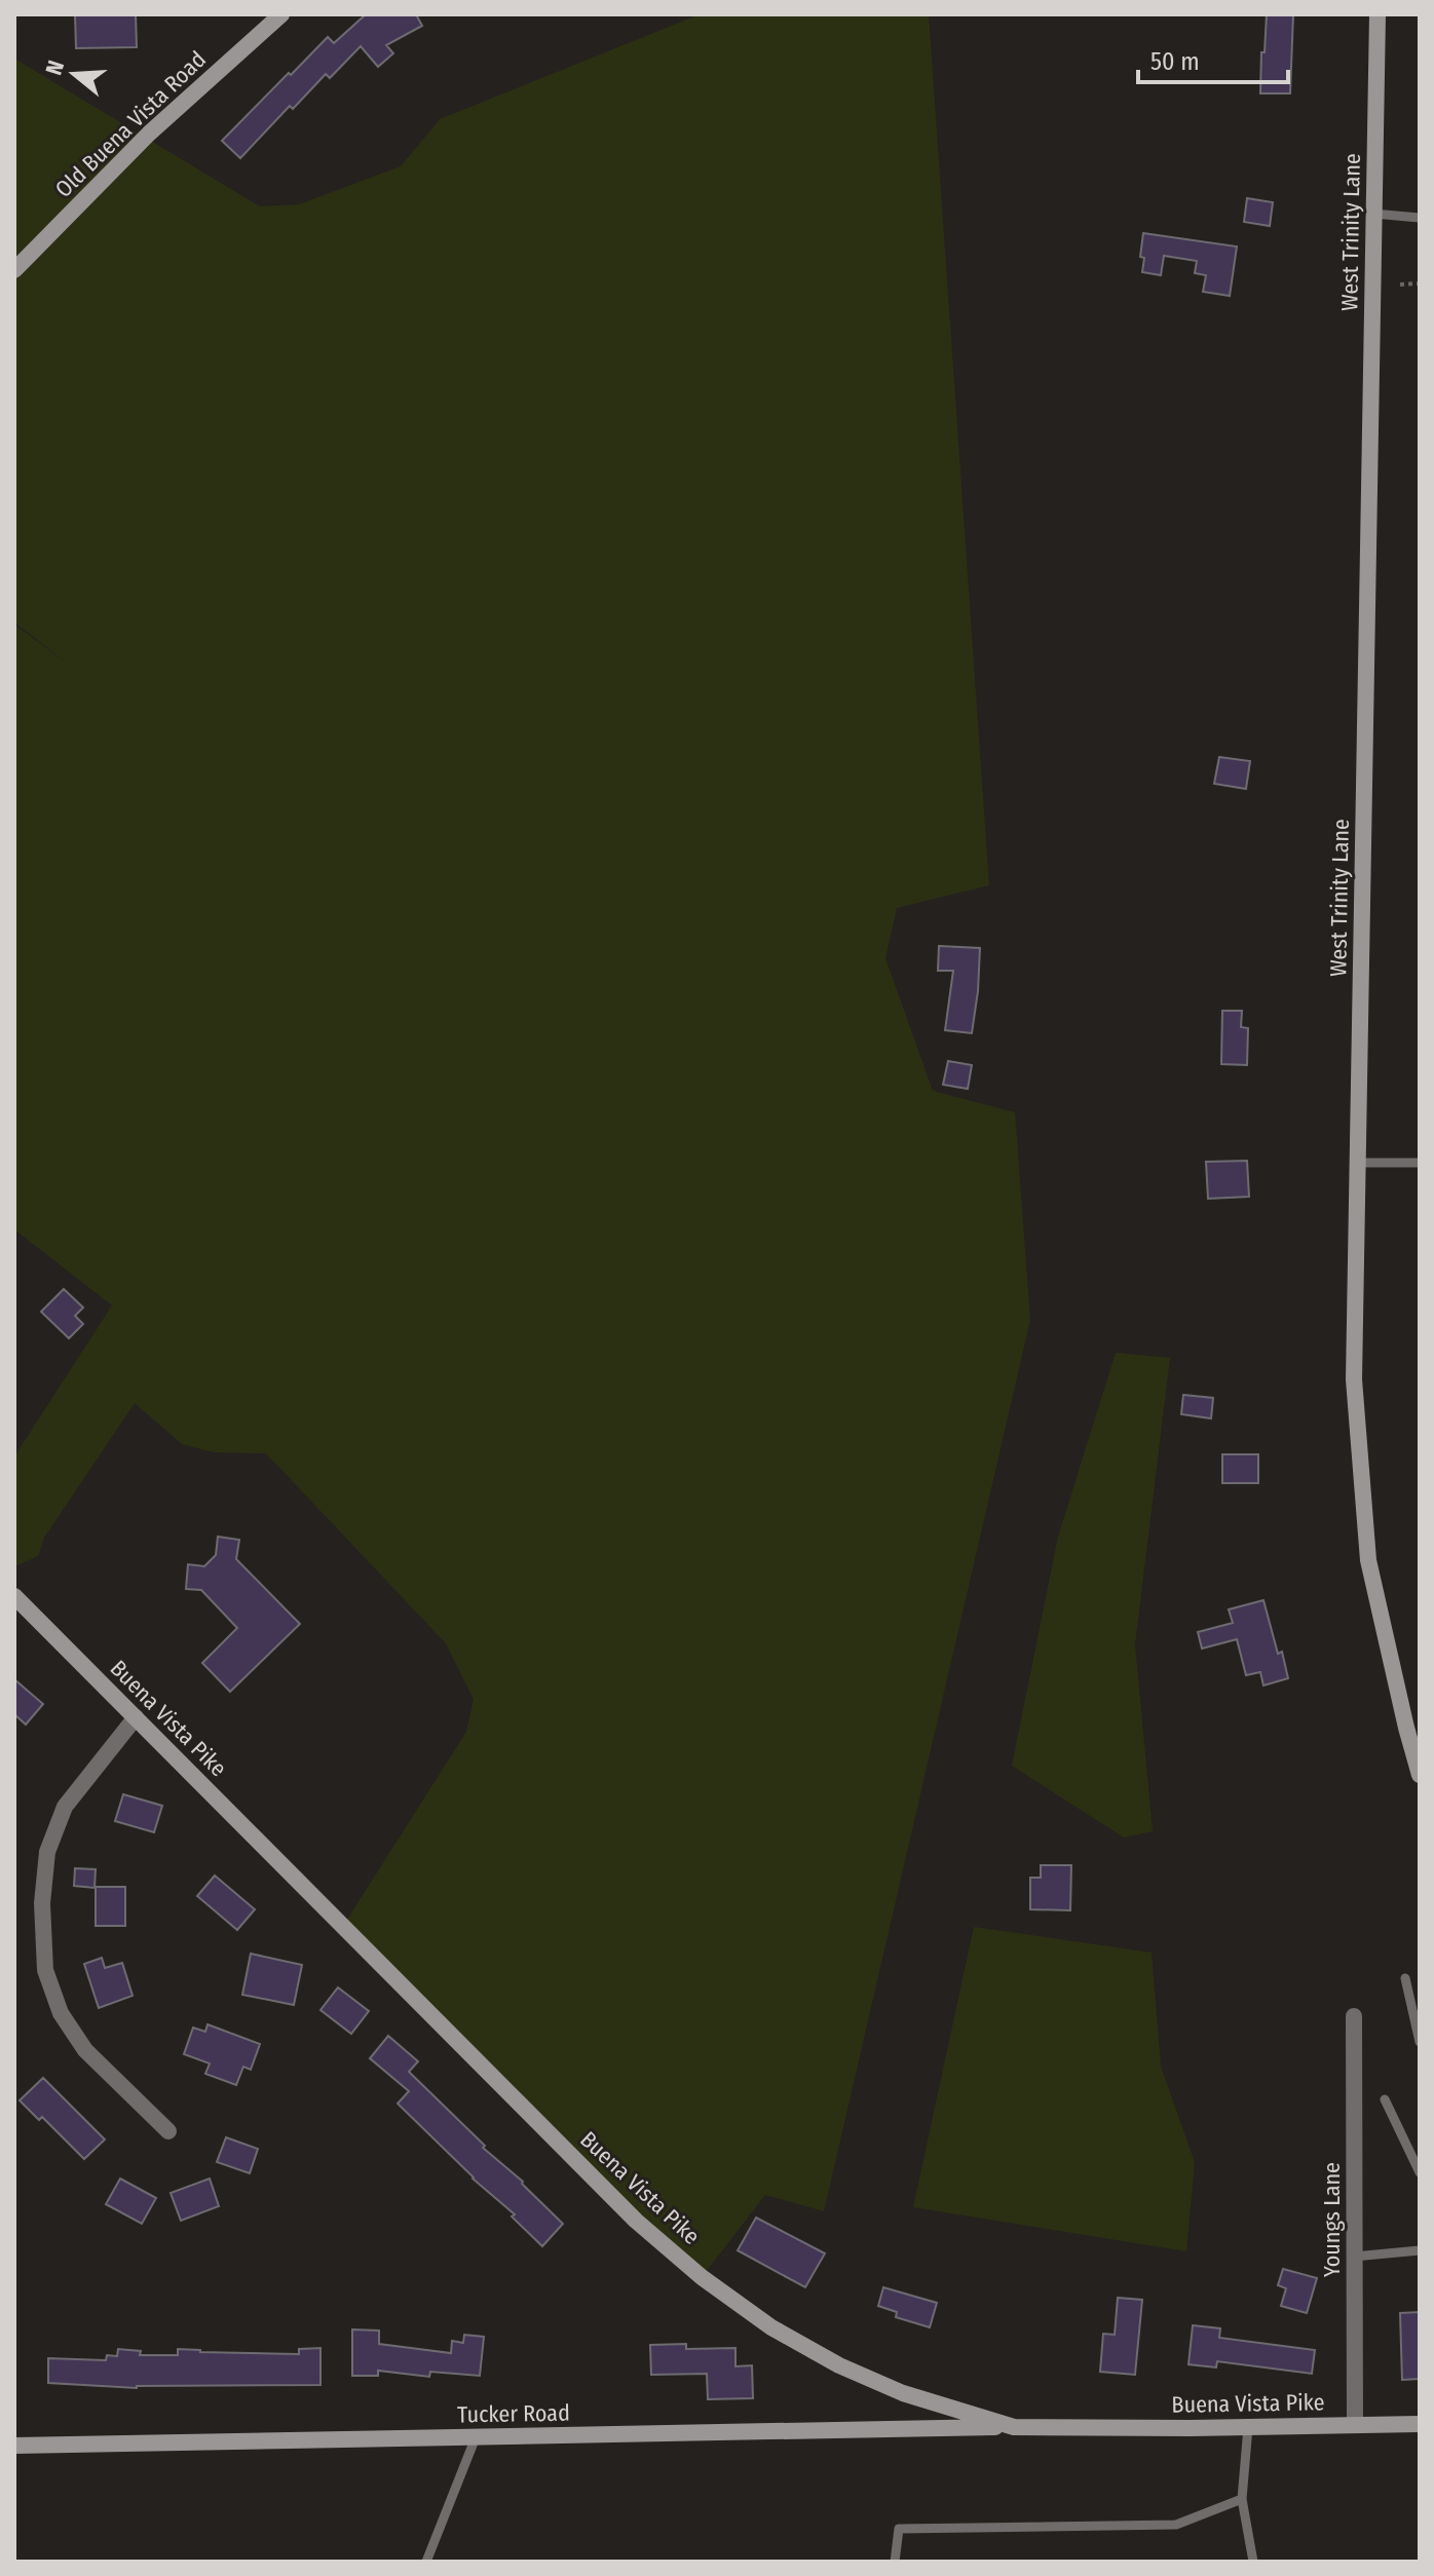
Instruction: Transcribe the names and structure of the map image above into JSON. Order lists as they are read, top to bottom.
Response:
{
  "streets": {
    "main road": [
      "Old Buena Vista Road",
      "West Trinity Lane",
      "Buena Vista Pike",
      "Tucker Road"
    ],
    "street": ["Youngs Lane"]
  },
  "crossings": [
    ["Buena Vista Pike", "Youngs Lane"],
    ["Buena Vista Pike", "Tucker Road"]
  ],
  "scale_bar": "50 m",
  "north": "left"
}
